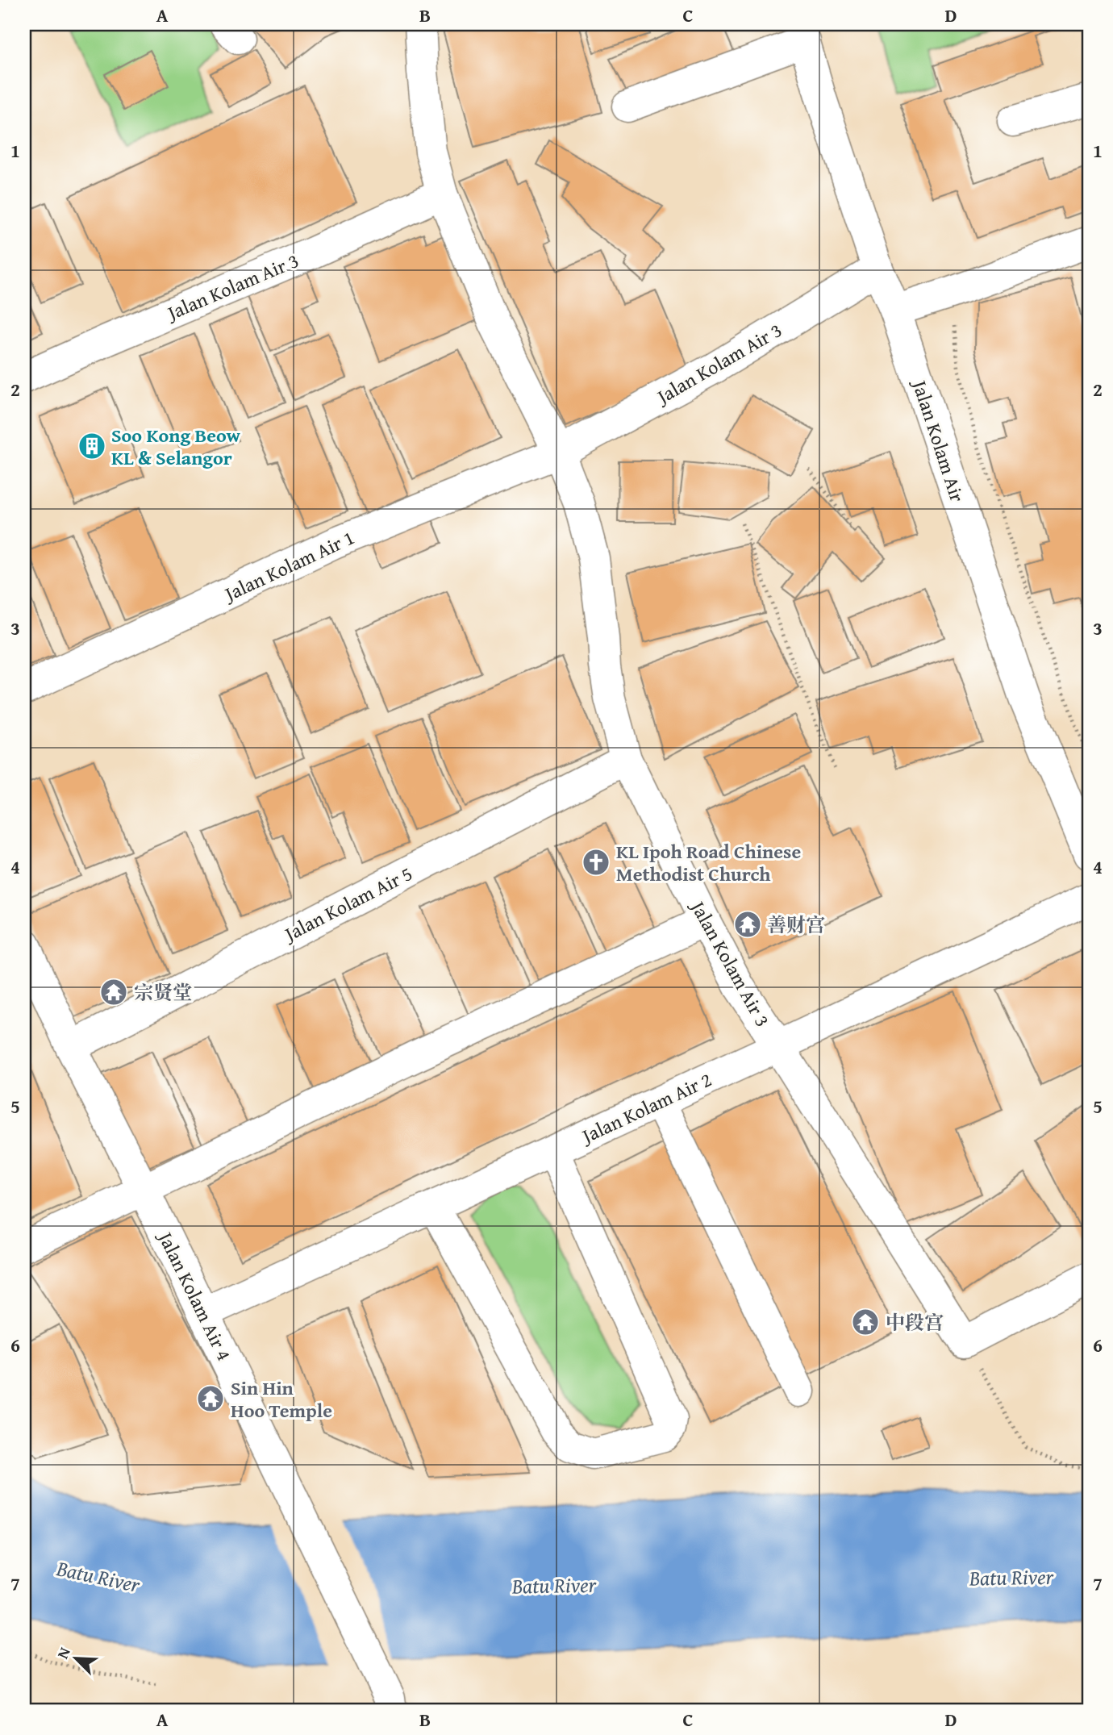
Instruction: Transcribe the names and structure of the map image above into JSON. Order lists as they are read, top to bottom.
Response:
{
  "streets": {
    "street": [
      "Jalan Kolam Air 3",
      "Jalan Kolam Air",
      "Jalan Kolam Air 1",
      "Jalan Kolam Air 5",
      "Jalan Kolam Air 2",
      "Jalan Kolam Air 4"
    ]
  },
  "crossings": [
    ["Jalan Kolam Air 3", "Jalan Kolam Air"],
    ["Jalan Kolam Air 3", "Jalan Kolam Air 1"],
    ["Jalan Kolam Air 3", "Jalan Kolam Air 5"],
    ["Jalan Kolam Air 3", "Jalan Kolam Air 2"],
    ["Jalan Kolam Air 5", "Jalan Kolam Air 4"],
    ["Jalan Kolam Air 2", "Jalan Kolam Air 4"]
  ],
  "water": ["Batu River"],
  "places": {
    "building": ["Soo Kong Beow KL & Selangor"],
    "church": ["KL Ipoh Road Chinese Methodist Church"],
    "temple": [
      "善财宫",
      "宗贤堂",
      "中段宫",
      "Sin Hin Hoo Temple"
    ]
  },
  "north": "top left",
  "grid": {
    "columns": [
      "A",
      "B",
      "C",
      "D"
    ],
    "rows": [
      "1",
      "2",
      "3",
      "4",
      "5",
      "6",
      "7"
    ]
  }
}
